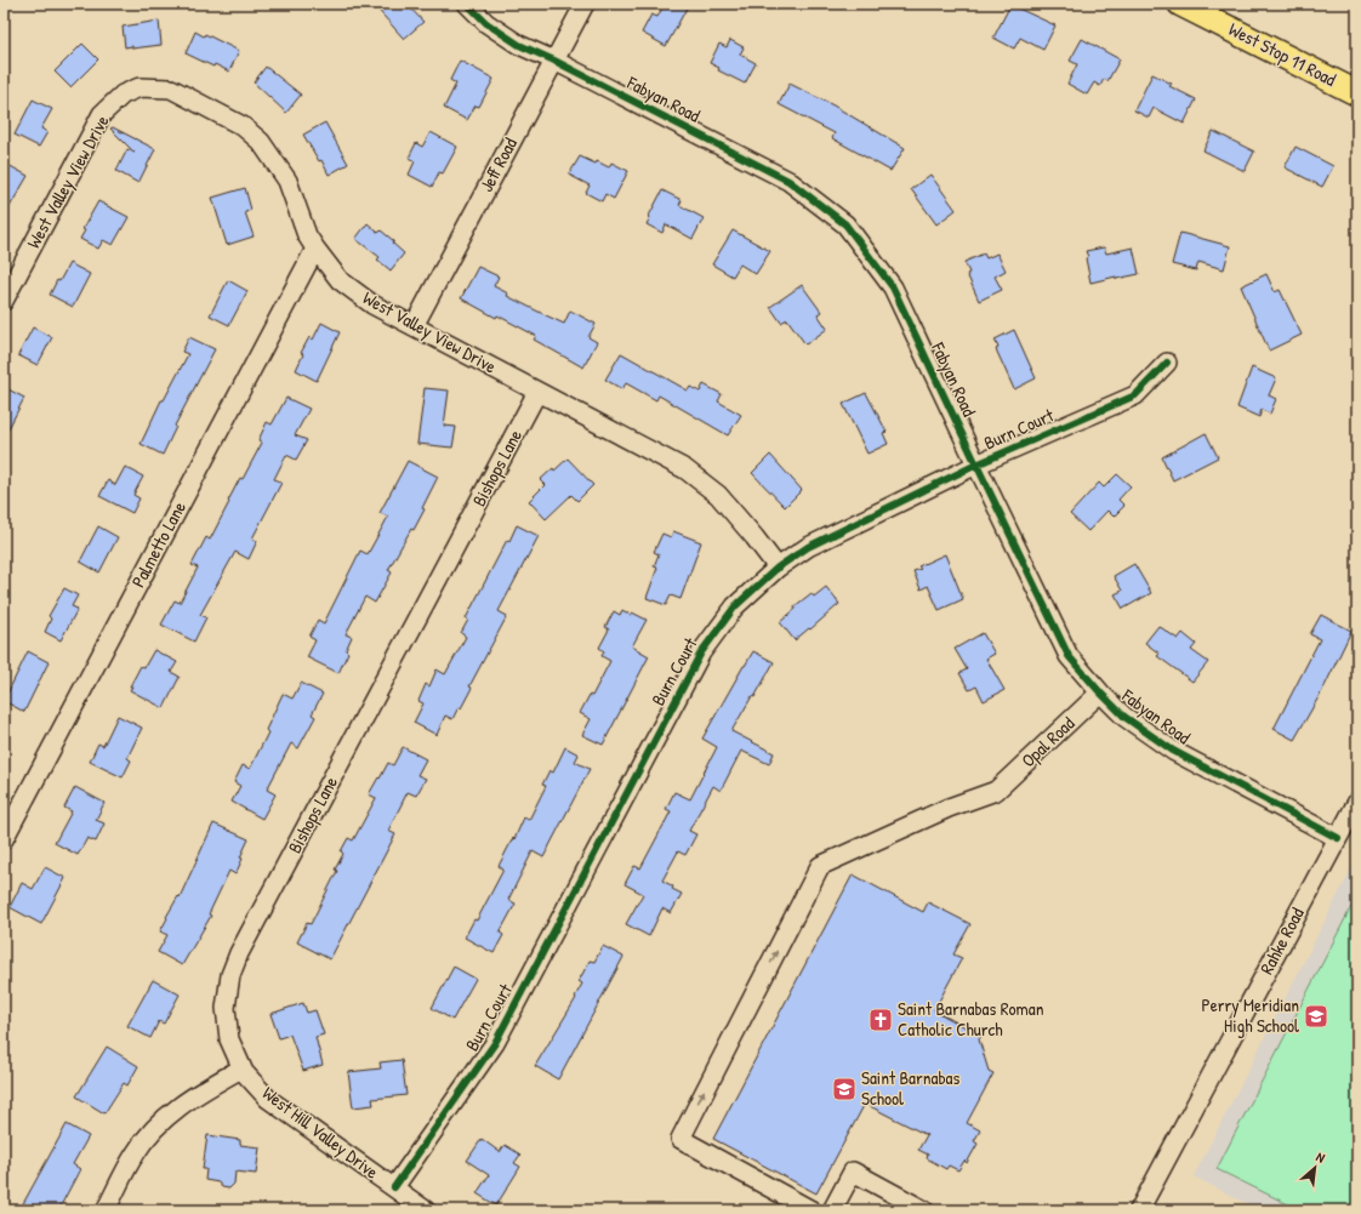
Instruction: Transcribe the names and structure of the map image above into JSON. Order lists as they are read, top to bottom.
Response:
{
  "streets": {
    "main road": ["West Stop 11 Road"],
    "street": [
      "Fabyan Road",
      "Jeff Road",
      "West Valley View Drive",
      "Burn Court",
      "Bishops Lane",
      "Palmetto Lane",
      "Opal Road",
      "Rahke Road",
      "West Hill Valley Drive"
    ]
  },
  "crossings": [
    ["Fabyan Road", "Jeff Road"],
    ["Fabyan Road", "Burn Court"],
    ["Fabyan Road", "Opal Road"],
    ["Fabyan Road", "Rahke Road"],
    ["Jeff Road", "West Valley View Drive"],
    ["West Valley View Drive", "Burn Court"],
    ["West Valley View Drive", "Bishops Lane"],
    ["West Valley View Drive", "Palmetto Lane"],
    ["Burn Court", "West Hill Valley Drive"],
    ["Bishops Lane", "West Hill Valley Drive"]
  ],
  "places": {
    "school or university": ["Perry Meridian High School", "Saint Barnabas School"],
    "church": ["Saint Barnabas Roman Catholic Church"]
  },
  "north": "top right"
}
